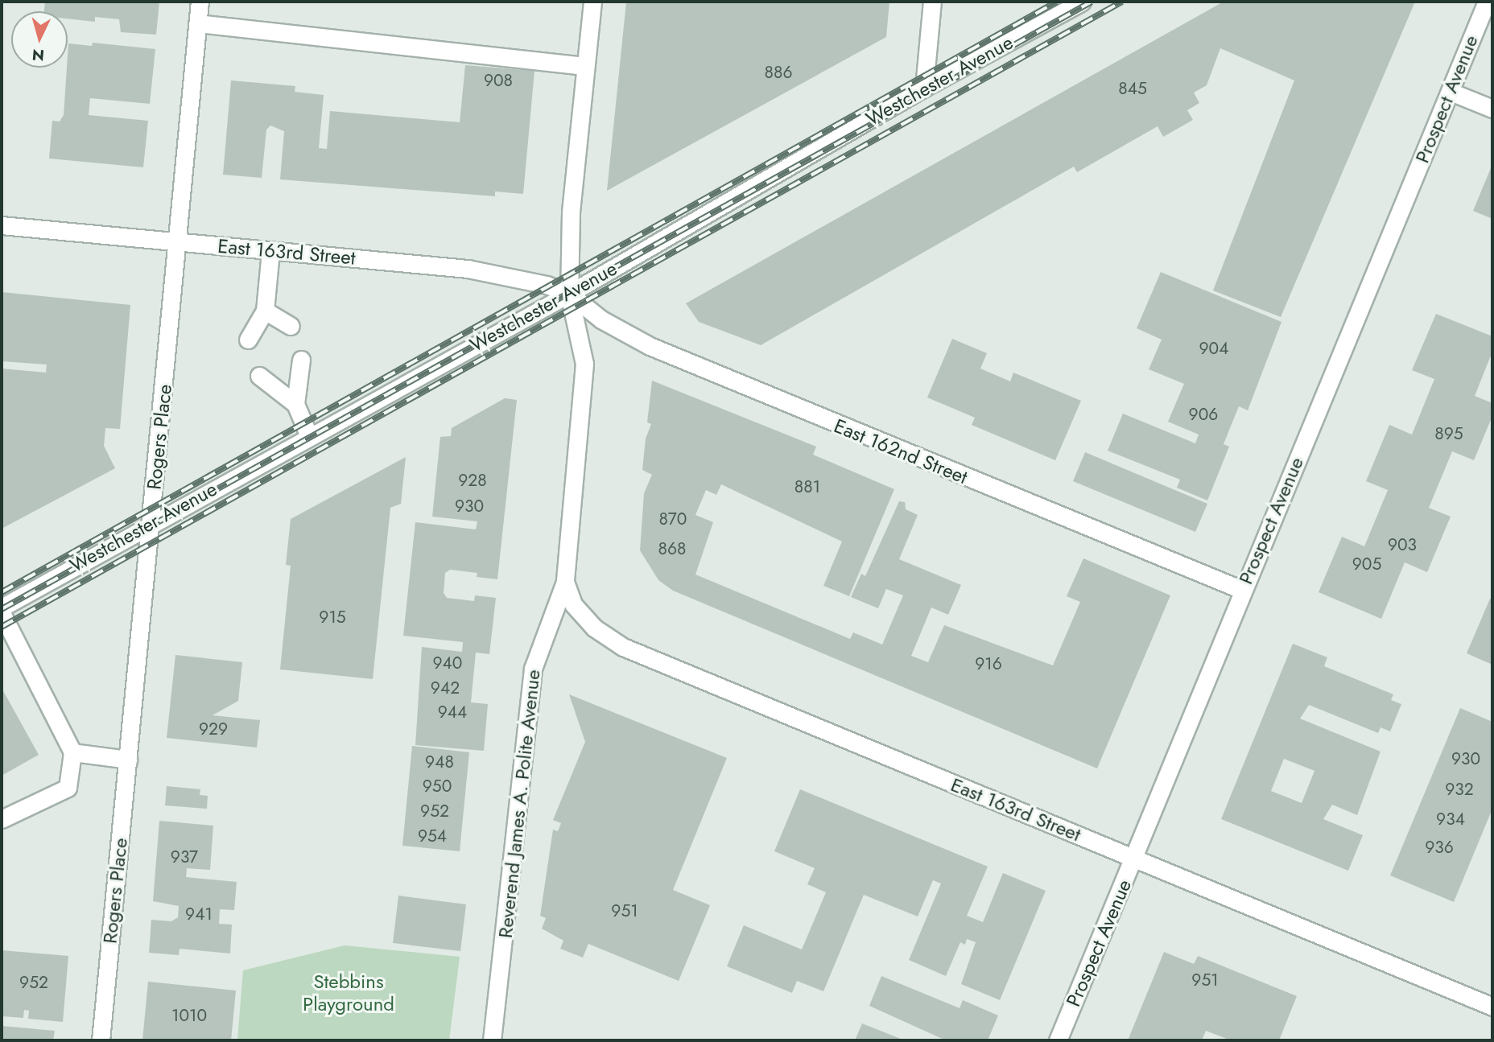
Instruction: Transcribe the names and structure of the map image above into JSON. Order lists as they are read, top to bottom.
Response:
{
  "streets": {
    "street": [
      "Westchester Avenue",
      "Prospect Avenue",
      "East 163rd Street",
      "Rogers Place",
      "East 162nd Street",
      "Reverend James A. Polite Avenue"
    ]
  },
  "crossings": [
    ["Westchester Avenue", "East 163rd Street"],
    ["Westchester Avenue", "Rogers Place"],
    ["Westchester Avenue", "East 162nd Street"],
    ["Westchester Avenue", "Reverend James A. Polite Avenue"],
    ["Prospect Avenue", "East 163rd Street"],
    ["Prospect Avenue", "East 162nd Street"],
    ["East 163rd Street", "Rogers Place"],
    ["East 163rd Street", "East 162nd Street"],
    ["East 163rd Street", "Reverend James A. Polite Avenue"],
    ["East 162nd Street", "Reverend James A. Polite Avenue"]
  ],
  "parks": ["Stebbins Playground"],
  "house_numbers": [
    "886",
    "908",
    "845",
    "904",
    "906",
    "895",
    "928",
    "881",
    "930",
    "870",
    "903",
    "868",
    "905",
    "915",
    "940",
    "916",
    "942",
    "944",
    "929",
    "930",
    "948",
    "950",
    "932",
    "952",
    "934",
    "954",
    "936",
    "937",
    "951",
    "941",
    "951",
    "952",
    "1010"
  ],
  "north": "bottom"
}
